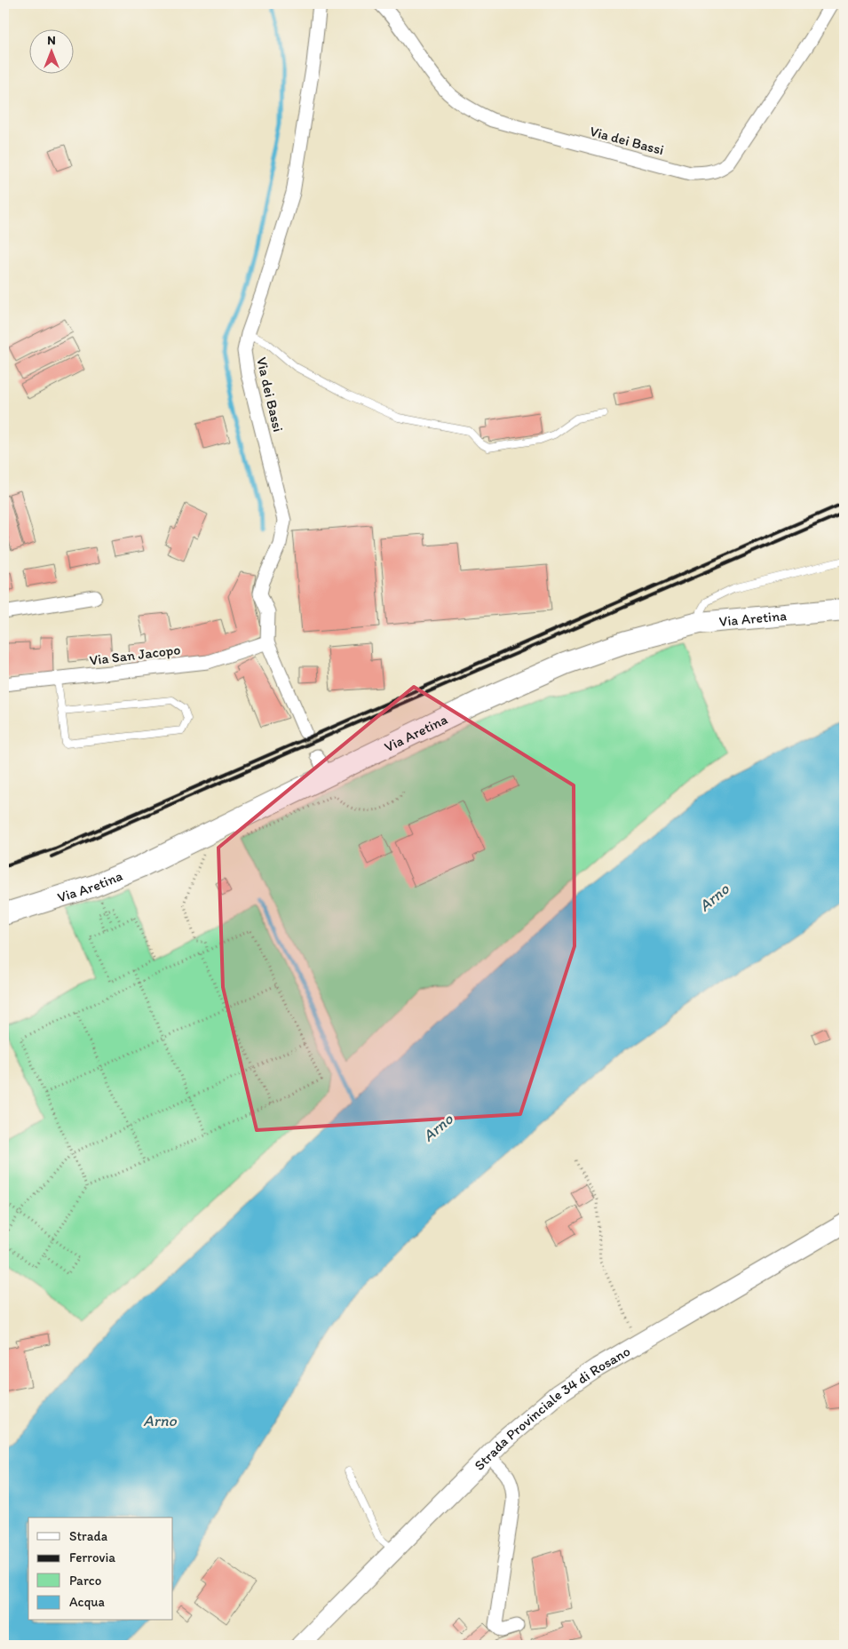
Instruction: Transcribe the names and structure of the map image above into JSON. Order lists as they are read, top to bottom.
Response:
{
  "streets": {
    "main road": ["Via Aretina", "Strada Provinciale 34 di Rosano"],
    "street": ["Via dei Bassi", "Via San Jacopo"]
  },
  "crossings": [
    ["Via dei Bassi", "Via San Jacopo"]
  ],
  "water": ["Arno"],
  "legend": [
    "Strada",
    "Ferrovia",
    "Parco",
    "Acqua"
  ],
  "north": "top"
}
